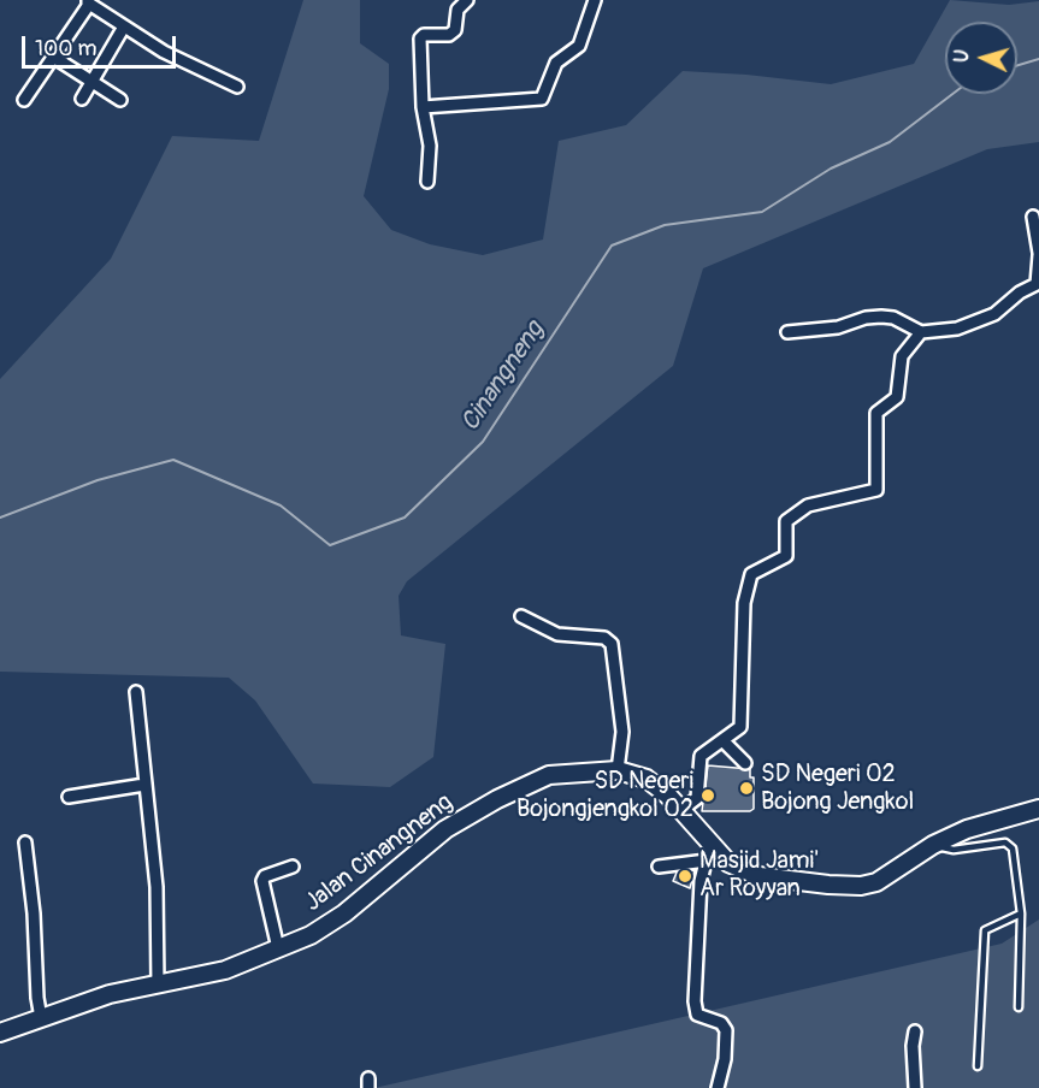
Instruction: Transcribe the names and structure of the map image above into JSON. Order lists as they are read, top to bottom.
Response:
{
  "streets": {
    "street": ["Jalan Cinangneng"]
  },
  "water": ["Cinangneng"],
  "places": ["SD Negeri 02 Bojong Jengkol", "SD Negeri Bojongjengkol 02", "Masjid Jami' Ar Royyan"],
  "scale_bar": "100 m",
  "north": "left"
}
